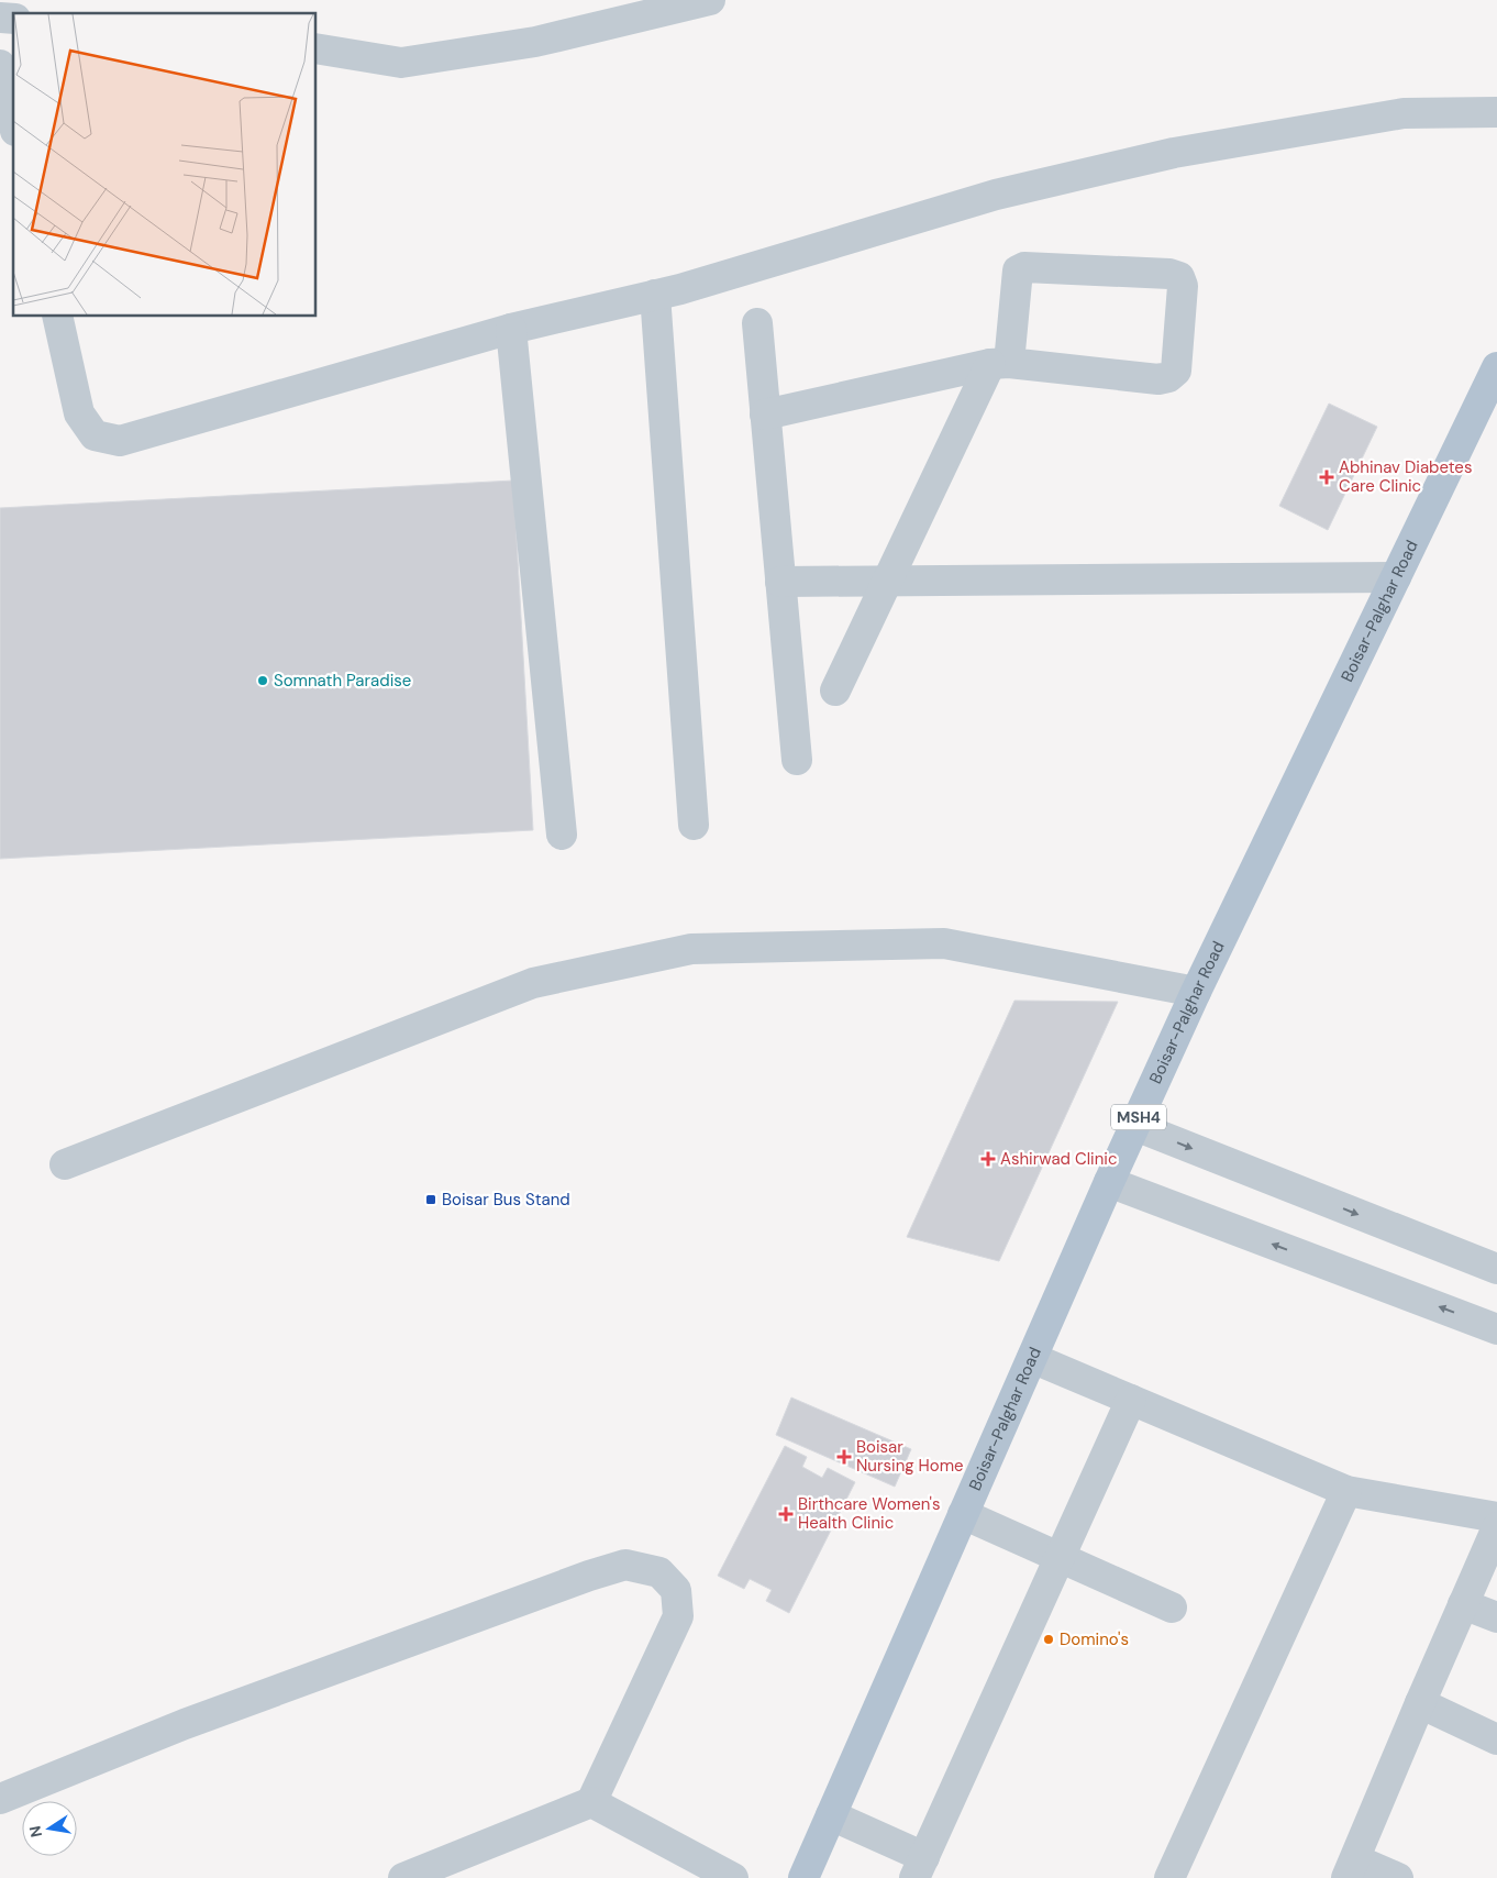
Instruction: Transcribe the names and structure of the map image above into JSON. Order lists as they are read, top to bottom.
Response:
{
  "streets": {
    "main road": ["Boisar-Palghar Road", "MSH4"]
  },
  "places": {
    "health": [
      "Abhinav Diabetes Care Clinic",
      "Ashirwad Clinic",
      "Boisar Nursing Home",
      "Birthcare Women's Health Clinic"
    ],
    "other": ["Somnath Paradise", "Domino's"],
    "transit": ["Boisar Bus Stand"]
  },
  "north": "left"
}
